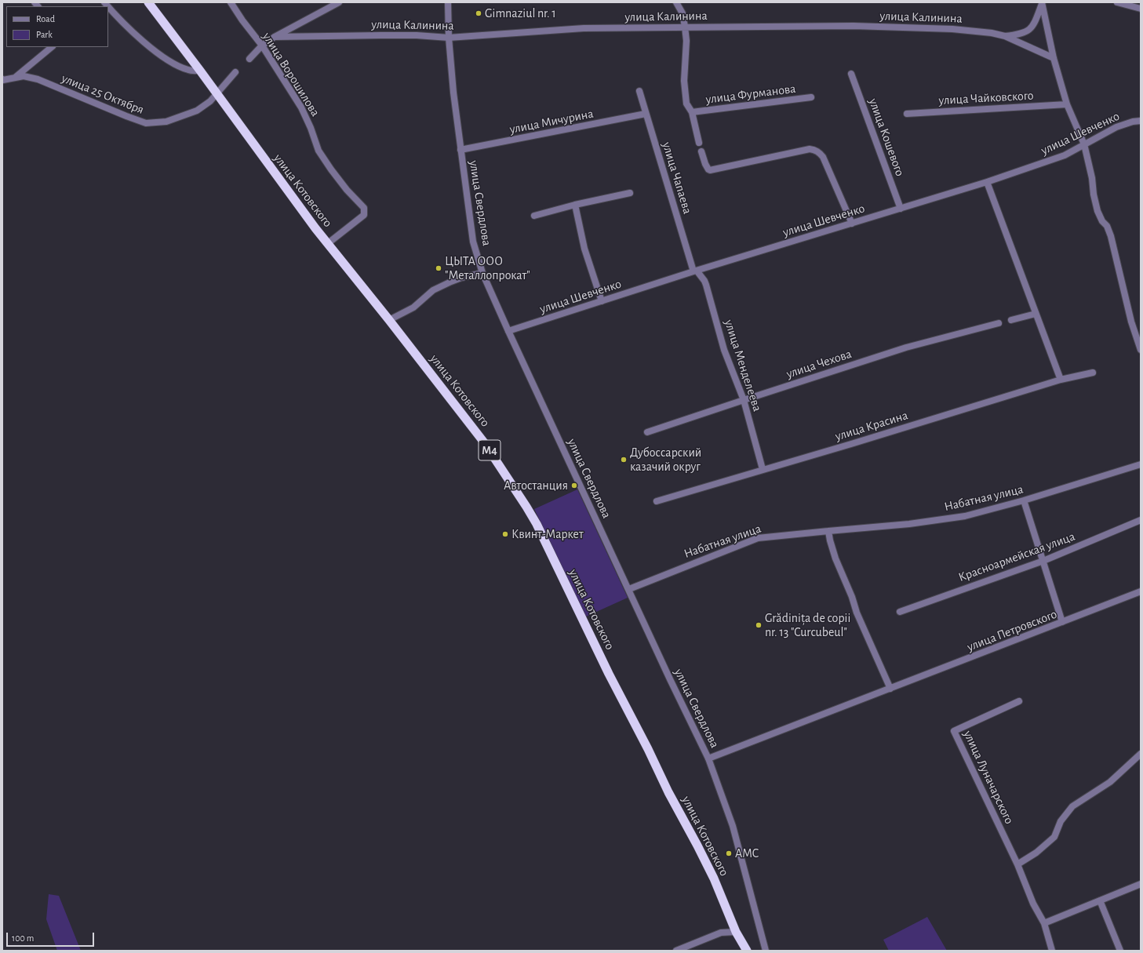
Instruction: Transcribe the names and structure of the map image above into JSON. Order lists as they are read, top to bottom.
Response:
{
  "streets": {
    "highway": ["улица Котовского", "M4"],
    "street": [
      "улица Калинина",
      "улица Ворошилова",
      "улица 25 Октября",
      "улица Фурманова",
      "улица Чайковского",
      "улица Мичурина",
      "улица Шевченко",
      "улица Кошевого",
      "улица Чапаева",
      "улица Свердлова",
      "улица Чехова",
      "улица Менделеева",
      "улица Красина",
      "Набатная улица",
      "Красноармейская улица",
      "улица Петровского",
      "улица Луначарского"
    ]
  },
  "crossings": [
    ["улица Калинина", "улица Свердлова"],
    ["улица Ворошилова", "улица Котовского"],
    ["улица 25 Октября", "улица Котовского"],
    ["улица Мичурина", "улица Чапаева"],
    ["улица Мичурина", "улица Свердлова"],
    ["улица Шевченко", "улица Кошевого"],
    ["улица Шевченко", "улица Чапаева"],
    ["улица Шевченко", "улица Свердлова"],
    ["улица Шевченко", "улица Менделеева"],
    ["улица Чапаева", "улица Менделеева"],
    ["улица Свердлова", "Набатная улица"],
    ["улица Свердлова", "улица Петровского"],
    ["улица Чехова", "улица Менделеева"],
    ["улица Менделеева", "улица Красина"]
  ],
  "places": [
    "Gimnaziul nr. 1",
    "ЦЫТА ООО \"Металлопрокат\"",
    "Дубоссарский казачий округ",
    "Автостанция",
    "Квинт-Маркет",
    "Grădinița de copii nr. 13 \"Curcubeul\"",
    "AMC"
  ],
  "legend": ["Road", "Park"],
  "scale_bar": "100 m"
}
